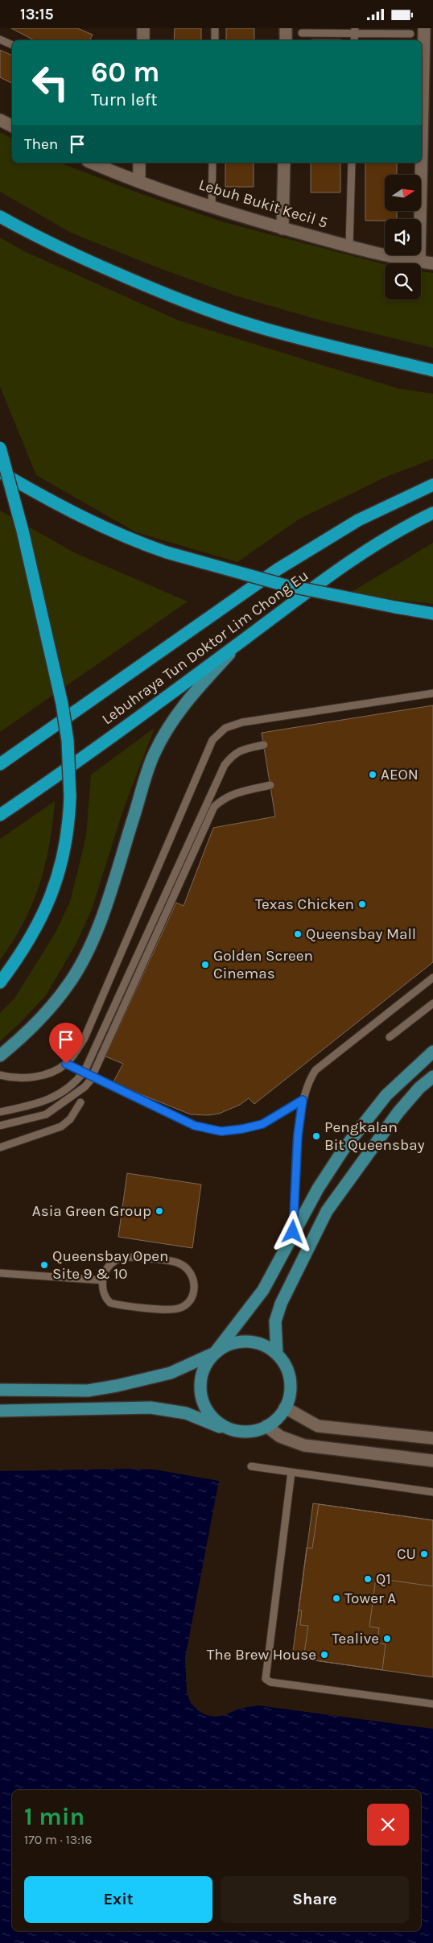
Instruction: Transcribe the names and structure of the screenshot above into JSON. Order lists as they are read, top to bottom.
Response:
{
  "streets": {
    "highway": ["Lebuhraya Tun Doktor Lim Chong Eu"],
    "street": ["Lebuh Bukit Kecil 5"]
  },
  "places": [
    "AEON",
    "Texas Chicken",
    "Queensbay Mall",
    "Golden Screen Cinemas",
    "Pengkalan Bit Queensbay",
    "Asia Green Group",
    "Queensbay Open Site 9 & 10",
    "CU",
    "Q1",
    "Tower A",
    "Tealive",
    "The Brew House"
  ],
  "north": "right",
  "page": {
    "status": "13:15",
    "turn": ["60 m", "Turn left"],
    "then": "Then",
    "heading": ["1 min", "170 m · 13:16"],
    "buttons": ["Exit", "Share"]
  }
}
